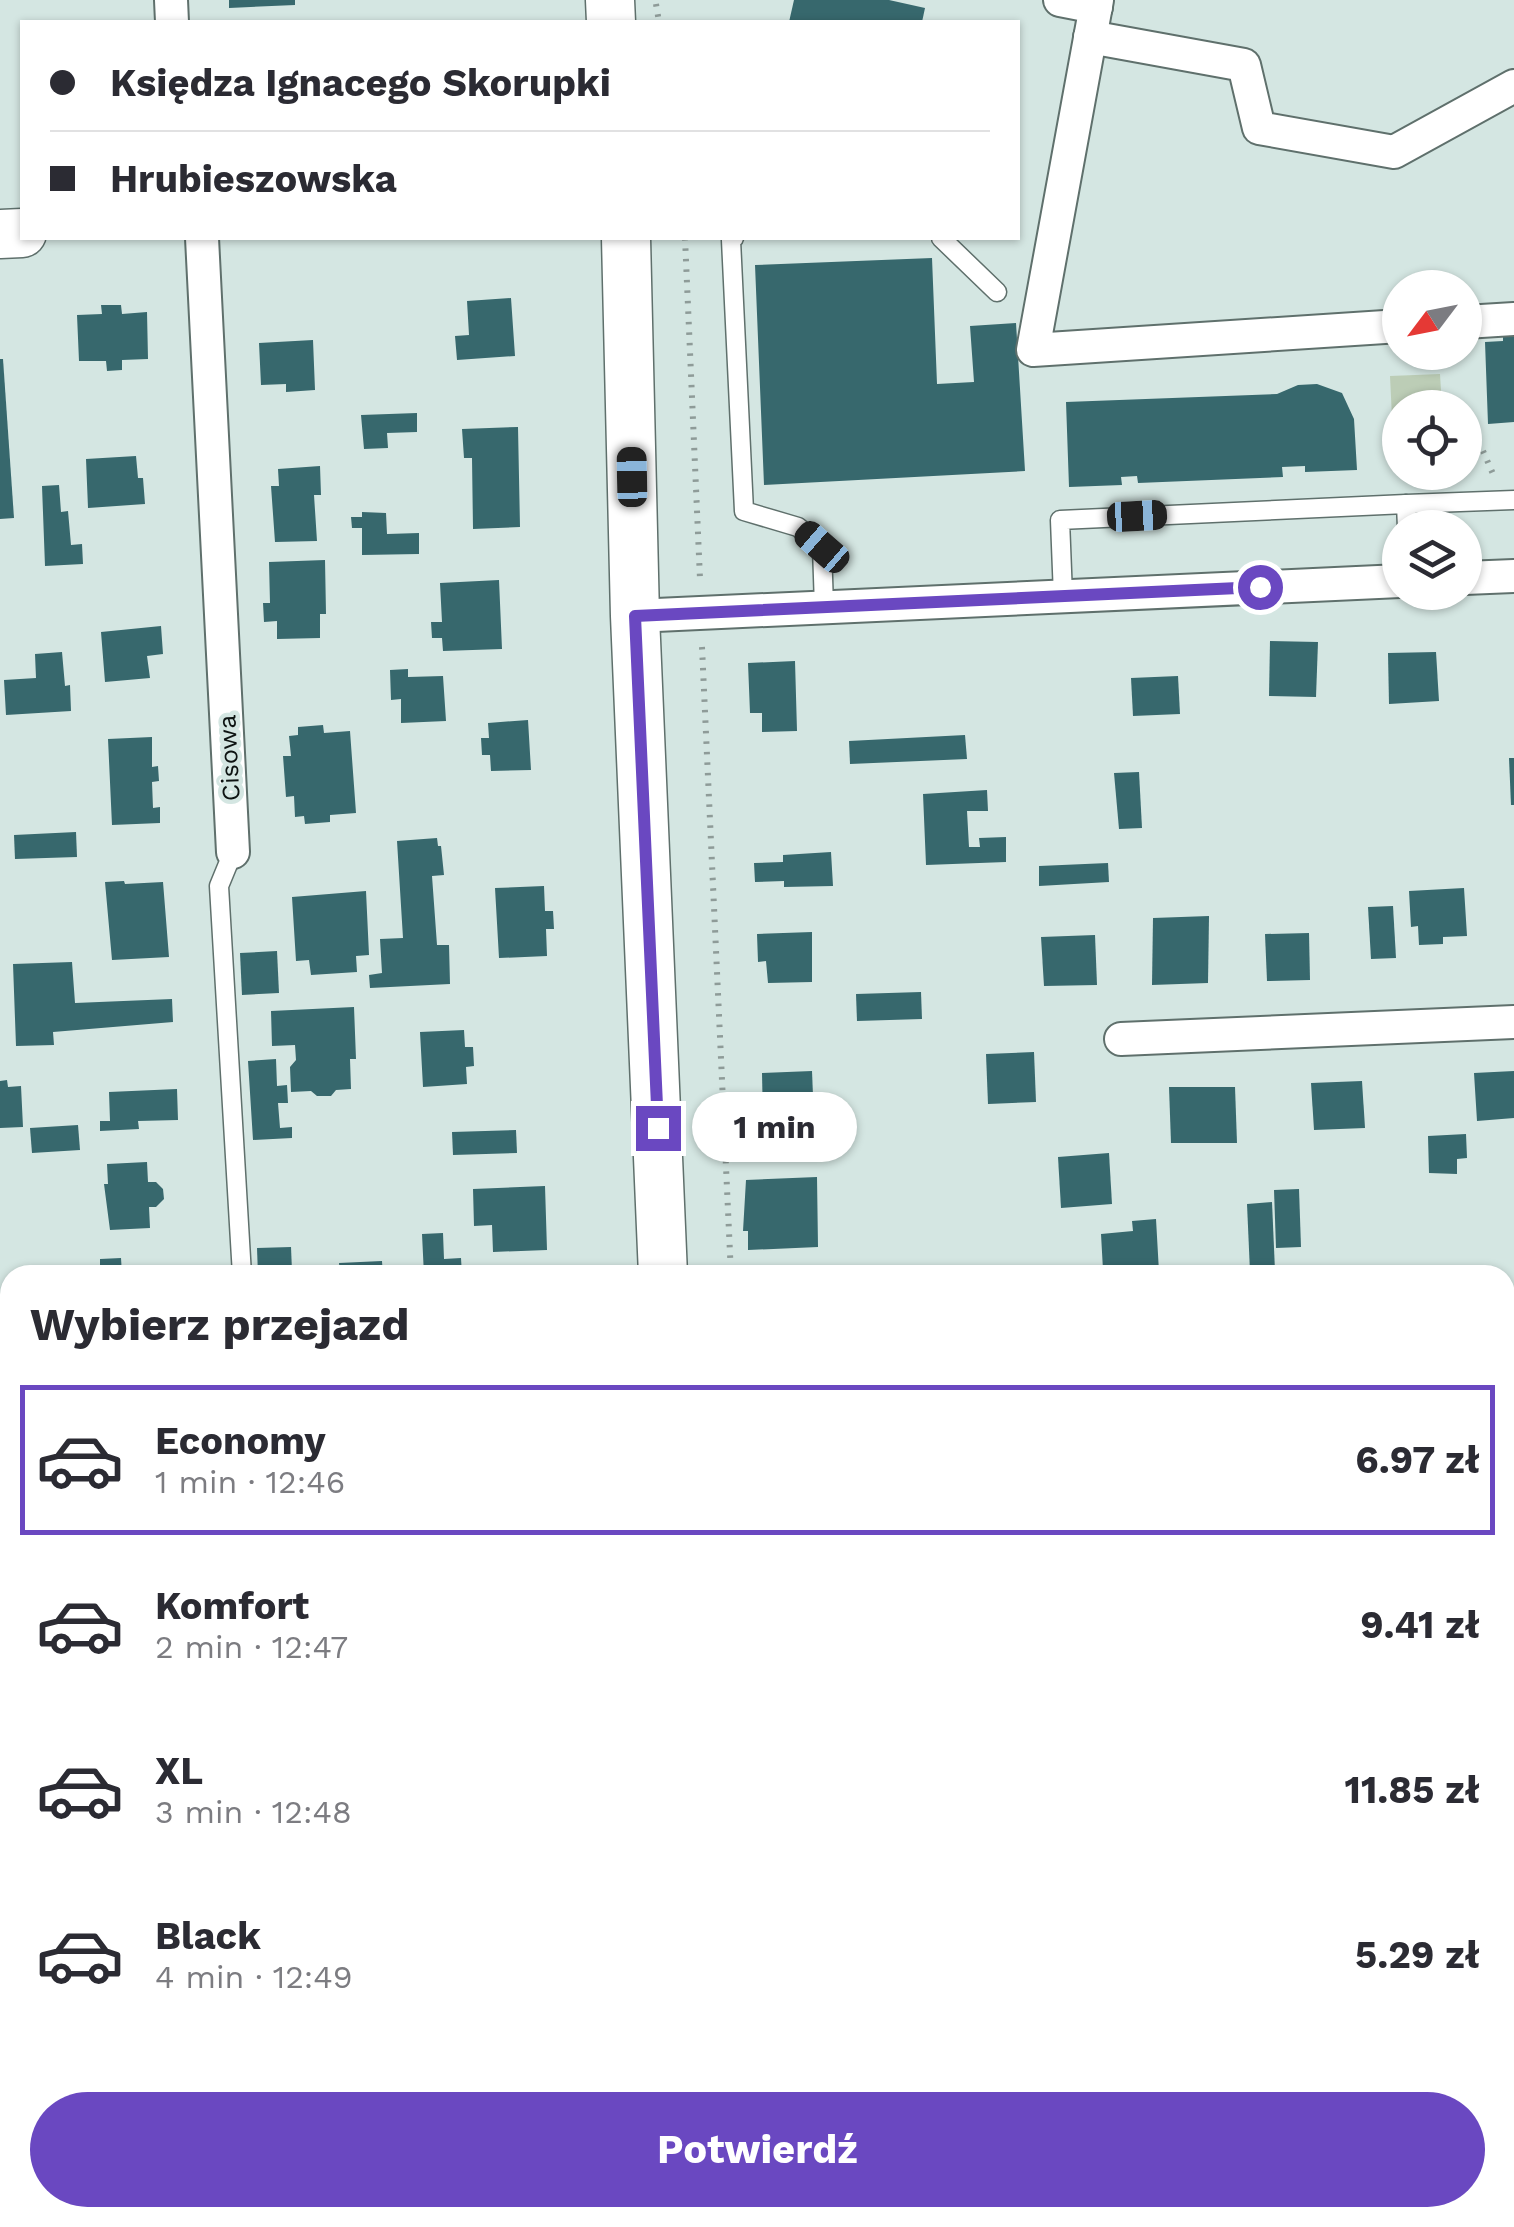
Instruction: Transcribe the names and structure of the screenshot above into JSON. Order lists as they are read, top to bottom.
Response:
{
  "streets": {
    "street": ["Cisowa"]
  },
  "north": "bottom left",
  "page": {
    "banner": ["Księdza Ignacego Skorupki", "Hrubieszowska"],
    "bubble": "1 min",
    "heading": "Wybierz przejazd",
    "list": [
      {
        "name": "Economy",
        "note": "1 min · 12:46",
        "value": "6.97 zł"
      },
      {
        "name": "Komfort",
        "note": "2 min · 12:47",
        "value": "9.41 zł"
      },
      {
        "name": "XL",
        "note": "3 min · 12:48",
        "value": "11.85 zł"
      },
      {
        "name": "Black",
        "note": "4 min · 12:49",
        "value": "5.29 zł"
      }
    ],
    "buttons": "Potwierdź"
  }
}
